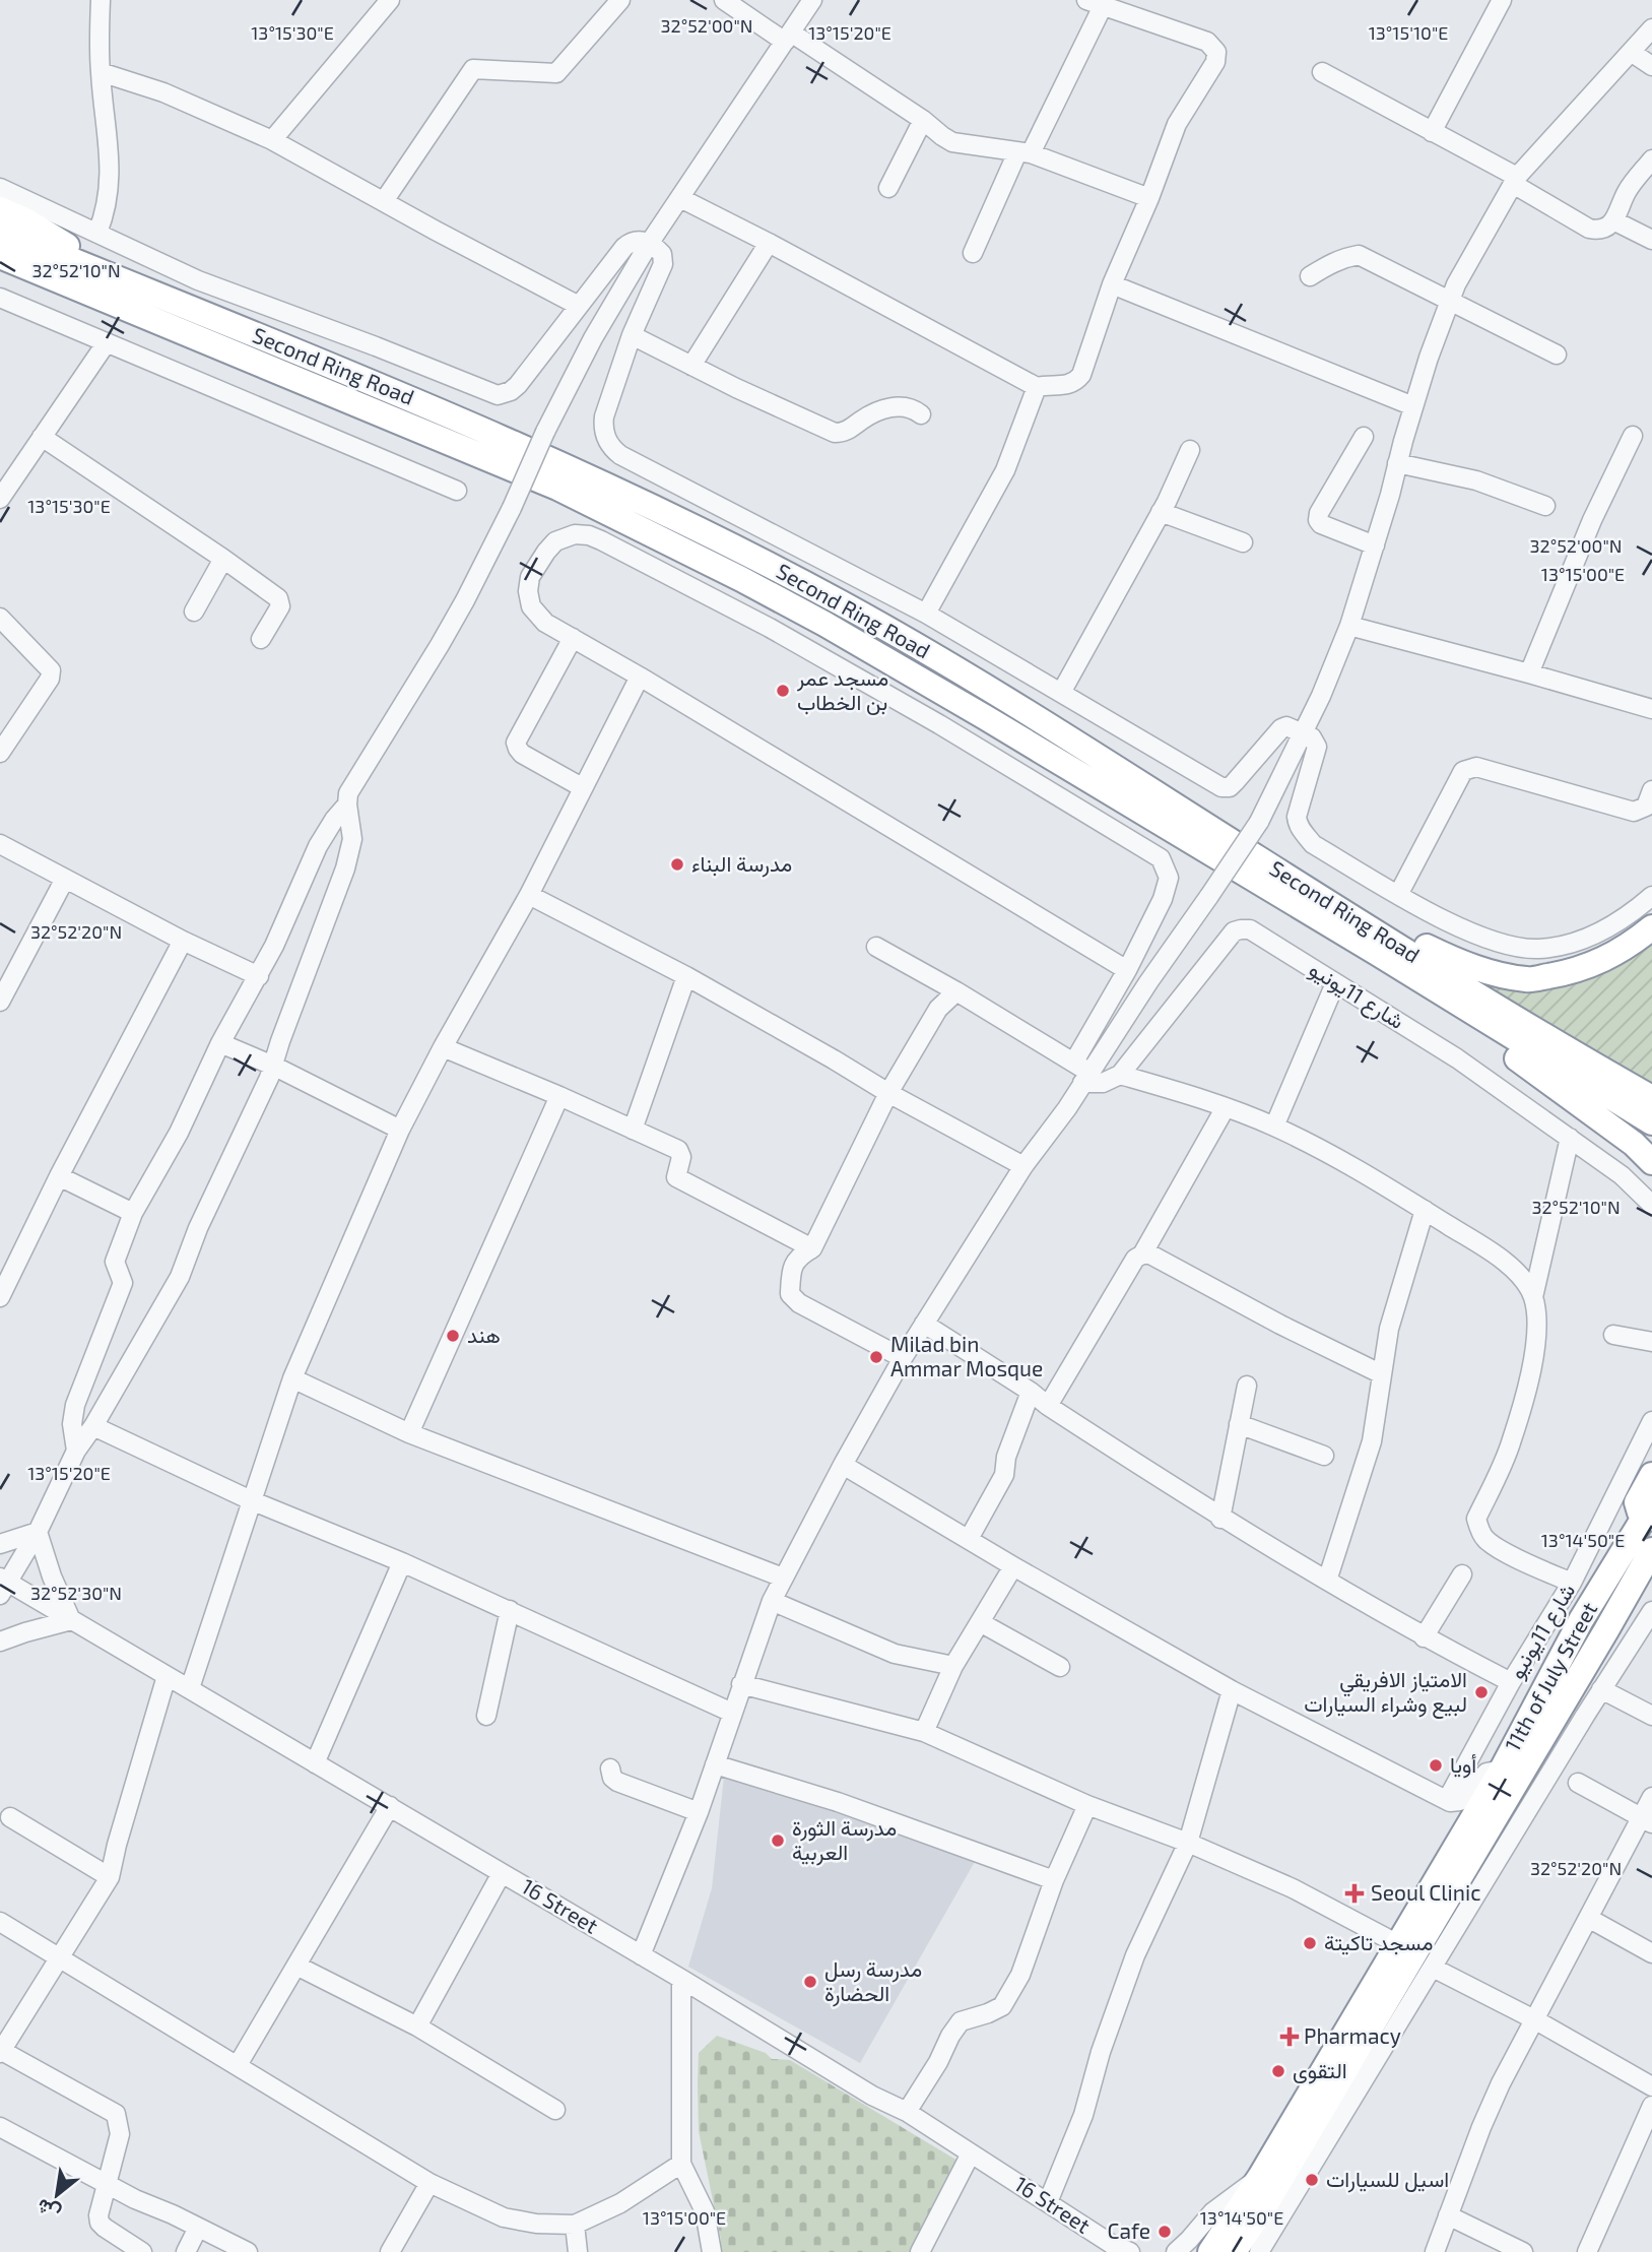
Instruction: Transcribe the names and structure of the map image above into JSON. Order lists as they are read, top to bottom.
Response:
{
  "streets": {
    "highway": ["Second Ring Road", "11th of July Street"],
    "street": ["شارع 11يونيو", "16 Street"]
  },
  "places": {
    "other": [
      "مسجد عمر بن الخطاب",
      "مدرسة البناء",
      "هند",
      "Milad bin Ammar Mosque",
      "الامتياز الافريقي لبيع وشراء السيارات",
      "أويا",
      "مدرسة الثورة العربية",
      "مسجد تاكيتة",
      "مدرسة رسل الحضارة",
      "التقوى",
      "اسيل للسيارات",
      "Cafe"
    ],
    "health": ["Seoul Clinic", "Pharmacy"]
  },
  "north": "bottom left",
  "coordinates": [
    "32°52'00\"N",
    "13°15'30\"E",
    "13°15'20\"E",
    "13°15'10\"E",
    "32°52'10\"N",
    "13°15'00\"E",
    "32°52'20\"N",
    "13°14'50\"E",
    "32°52'30\"N"
  ]
}
